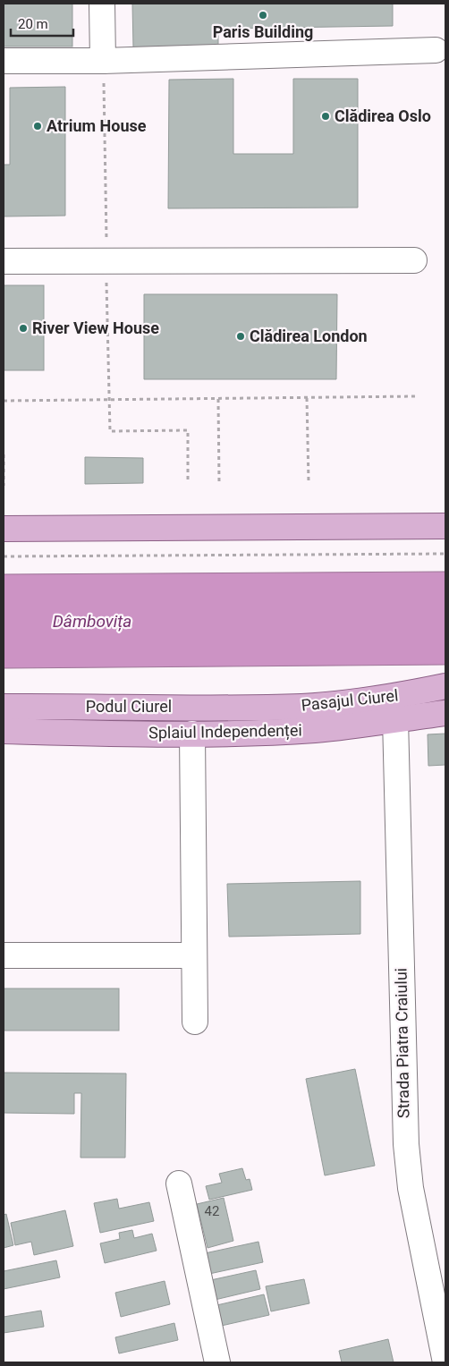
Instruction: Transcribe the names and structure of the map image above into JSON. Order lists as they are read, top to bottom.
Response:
{
  "streets": {
    "main road": ["Pasajul Ciurel", "Podul Ciurel", "Splaiul Independenței"],
    "street": ["Strada Piatra Craiului"]
  },
  "crossings": [
    ["Pasajul Ciurel", "Podul Ciurel"],
    ["Splaiul Independenței", "Strada Piatra Craiului"]
  ],
  "water": ["Dâmbovița"],
  "places": [
    "Paris Building",
    "Clădirea Oslo",
    "Atrium House",
    "River View House",
    "Clădirea London"
  ],
  "house_numbers": ["42"],
  "scale_bar": "20 m"
}
